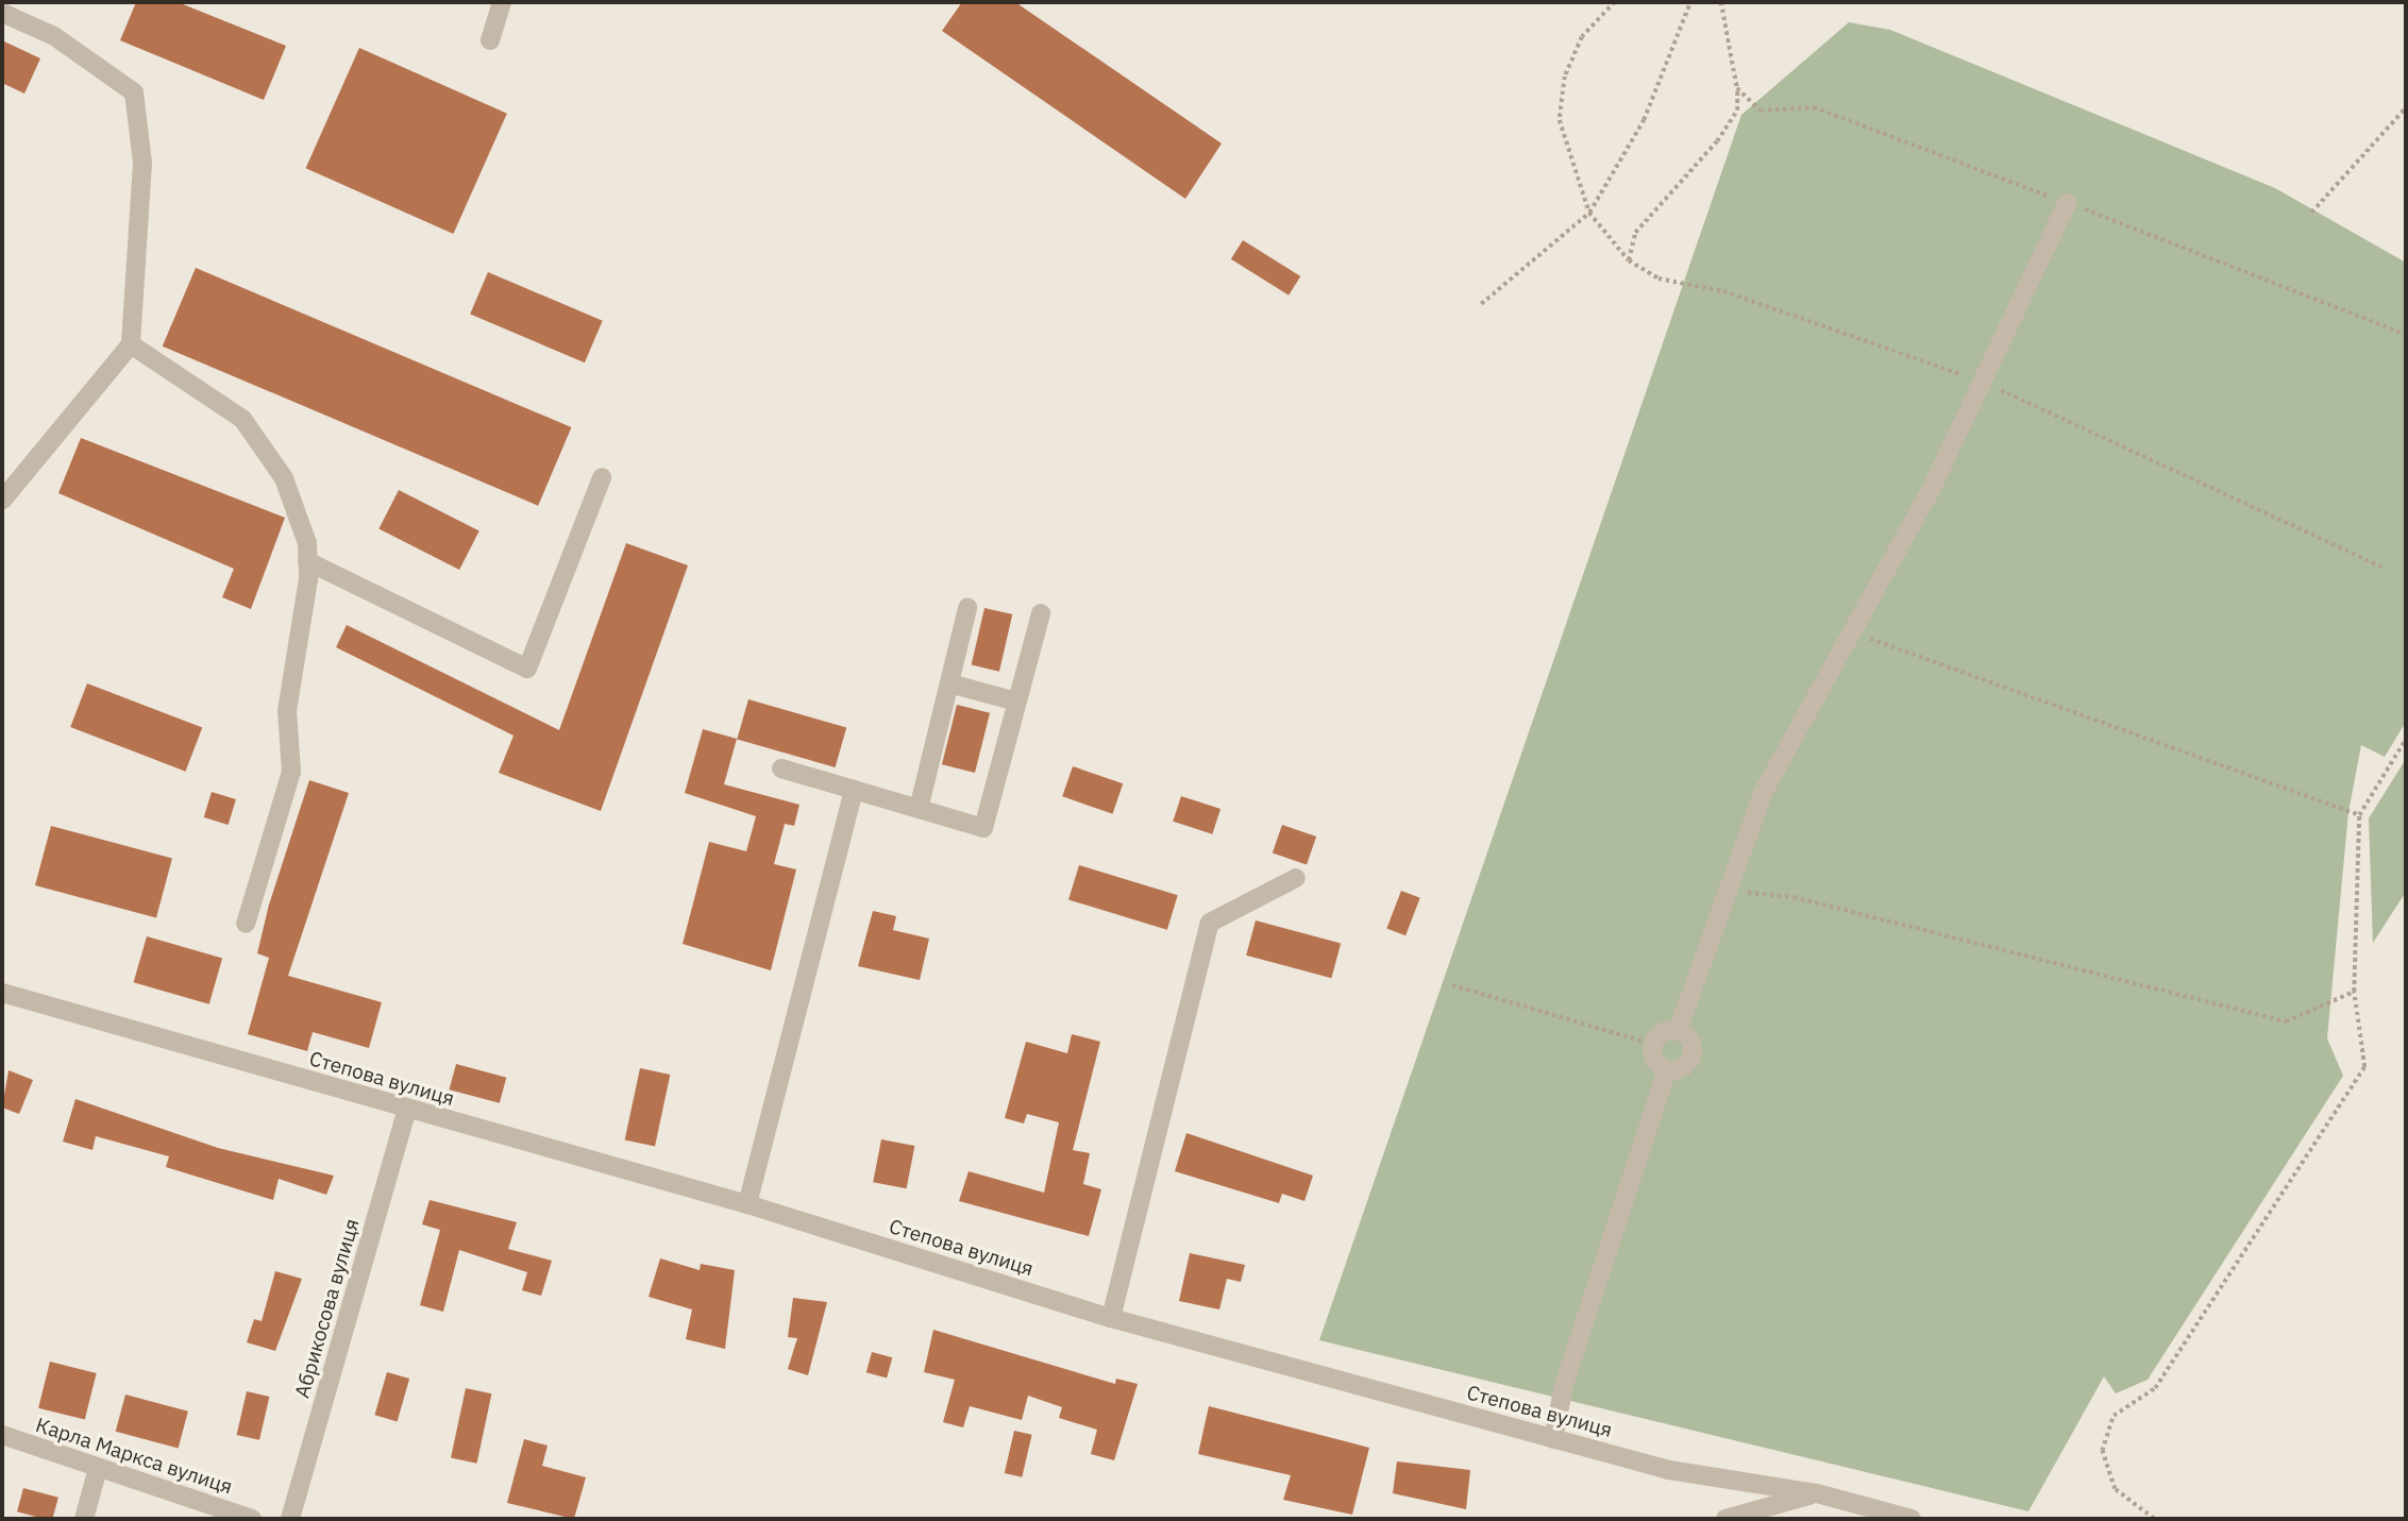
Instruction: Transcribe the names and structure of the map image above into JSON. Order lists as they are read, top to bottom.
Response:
{
  "streets": {
    "street": ["Степова вулиця", "Абрикосова вулиця", "Карла Маркса вулиця"]
  },
  "crossings": [
    ["Степова вулиця", "Абрикосова вулиця"]
  ]
}
